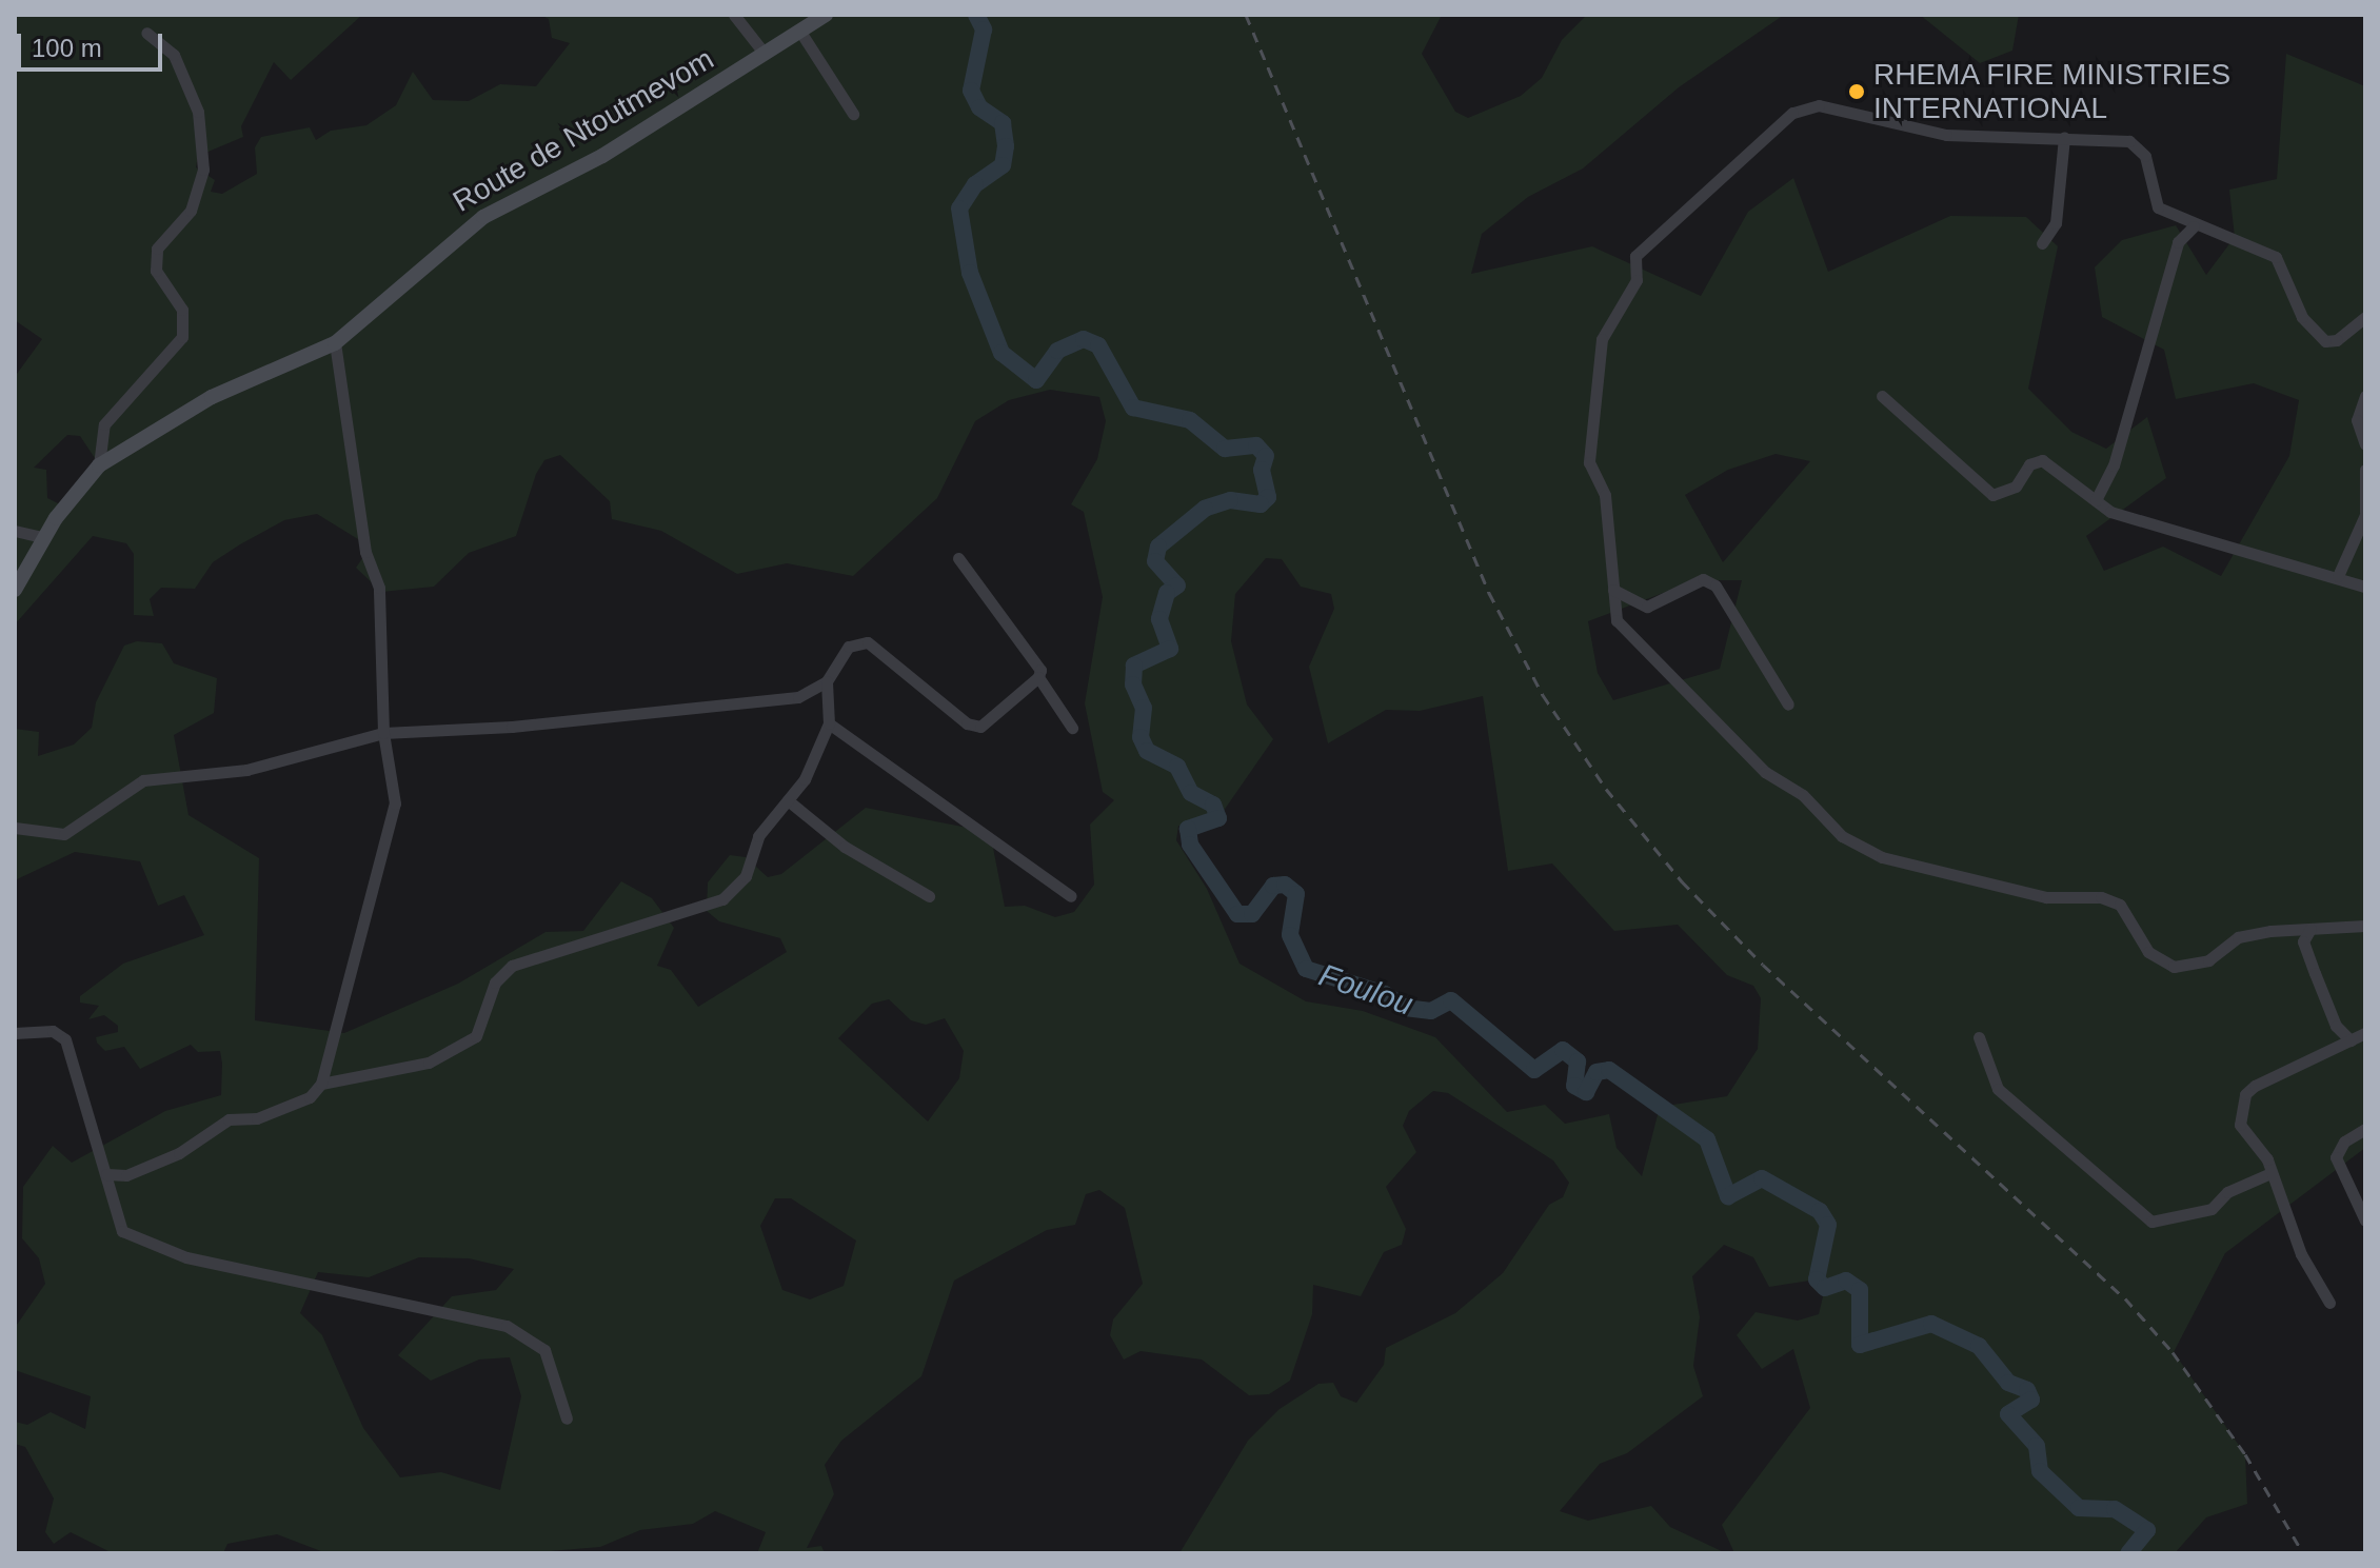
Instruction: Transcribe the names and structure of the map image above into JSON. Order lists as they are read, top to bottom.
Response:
{
  "streets": {
    "street": ["Route de Ntoutmevom"]
  },
  "water": ["Foulou"],
  "places": ["RHEMA FIRE MINISTRIES INTERNATIONAL"],
  "scale_bar": "100 m"
}
